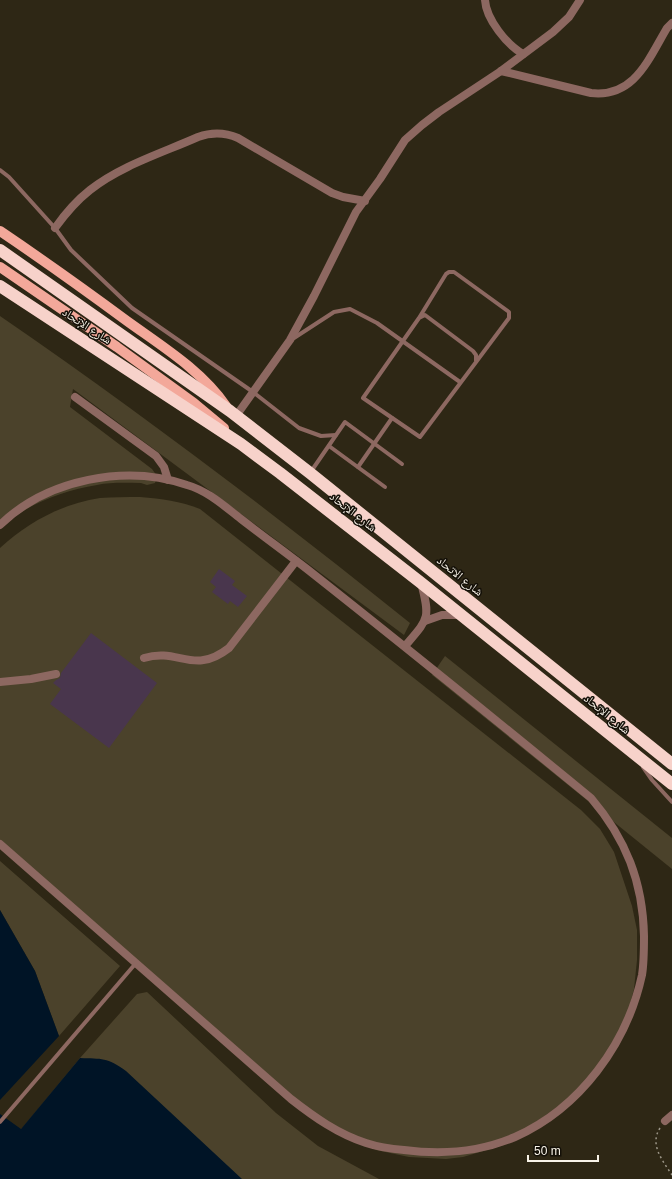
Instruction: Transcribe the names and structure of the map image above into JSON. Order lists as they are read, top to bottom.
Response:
{
  "streets": {
    "highway": ["شارع الإتحاد", "شارع الاتحاد"]
  },
  "crossings": [
    ["شارع الإتحاد", "شارع الاتحاد"]
  ],
  "scale_bar": "50 m"
}
